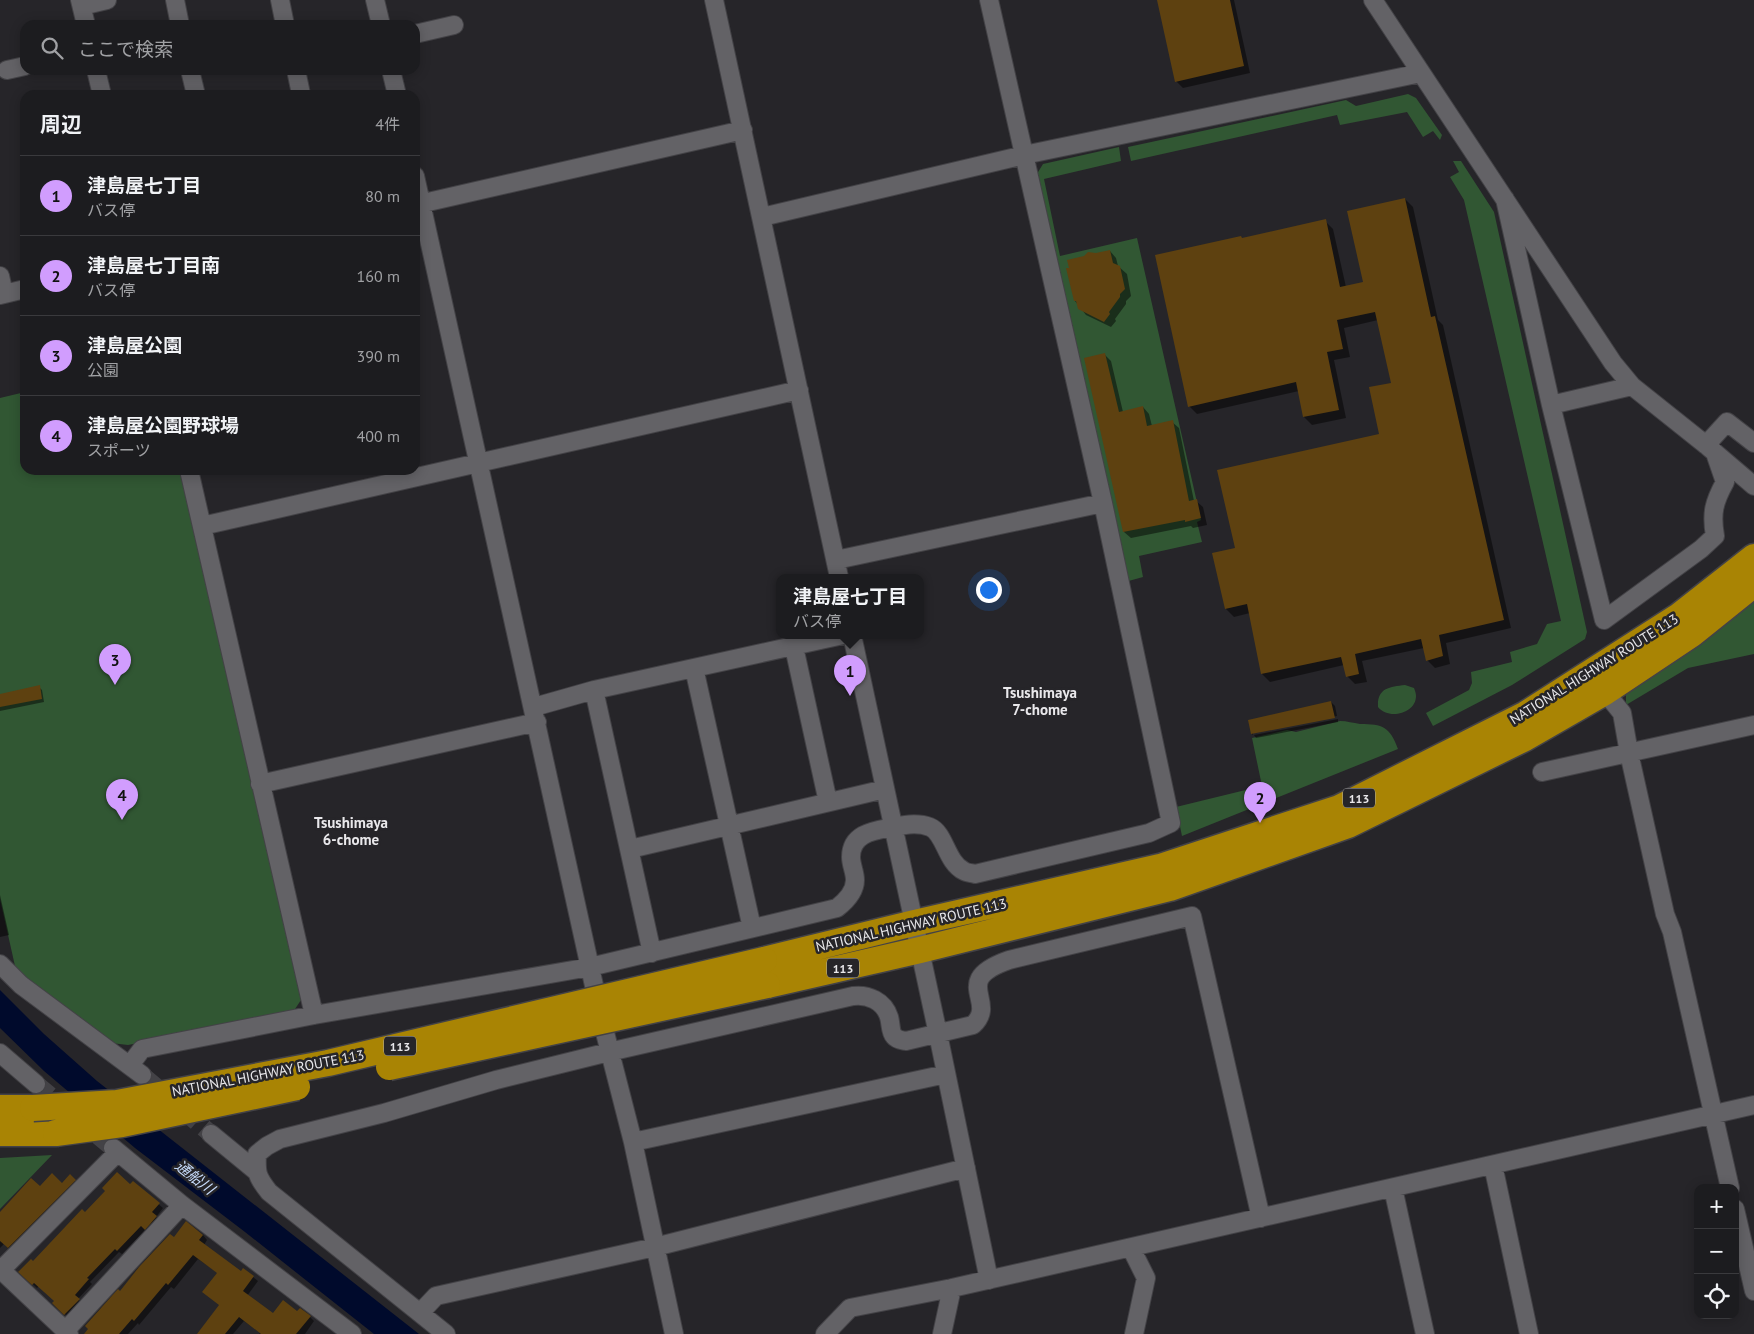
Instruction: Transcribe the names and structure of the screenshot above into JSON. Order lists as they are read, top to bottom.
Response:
{
  "streets": {
    "highway": ["NATIONAL HIGHWAY ROUTE 113", "113"]
  },
  "districts": ["Tsushimaya 7-chome", "Tsushimaya 6-chome"],
  "water": ["通船川"],
  "page": {
    "search": "ここで検索",
    "heading": ["周辺", "4件"],
    "list": [
      {
        "mark": "1",
        "name": "津島屋七丁目",
        "note": "バス停",
        "value": "80 m"
      },
      {
        "mark": "2",
        "name": "津島屋七丁目南",
        "note": "バス停",
        "value": "160 m"
      },
      {
        "mark": "3",
        "name": "津島屋公園",
        "note": "公園",
        "value": "390 m"
      },
      {
        "mark": "4",
        "name": "津島屋公園野球場",
        "note": "スポーツ",
        "value": "400 m"
      }
    ],
    "popup": ["津島屋七丁目", "バス停"],
    "pins": [
      "3",
      "1",
      "4",
      "2"
    ],
    "map_buttons": ["+", "−"]
  }
}
